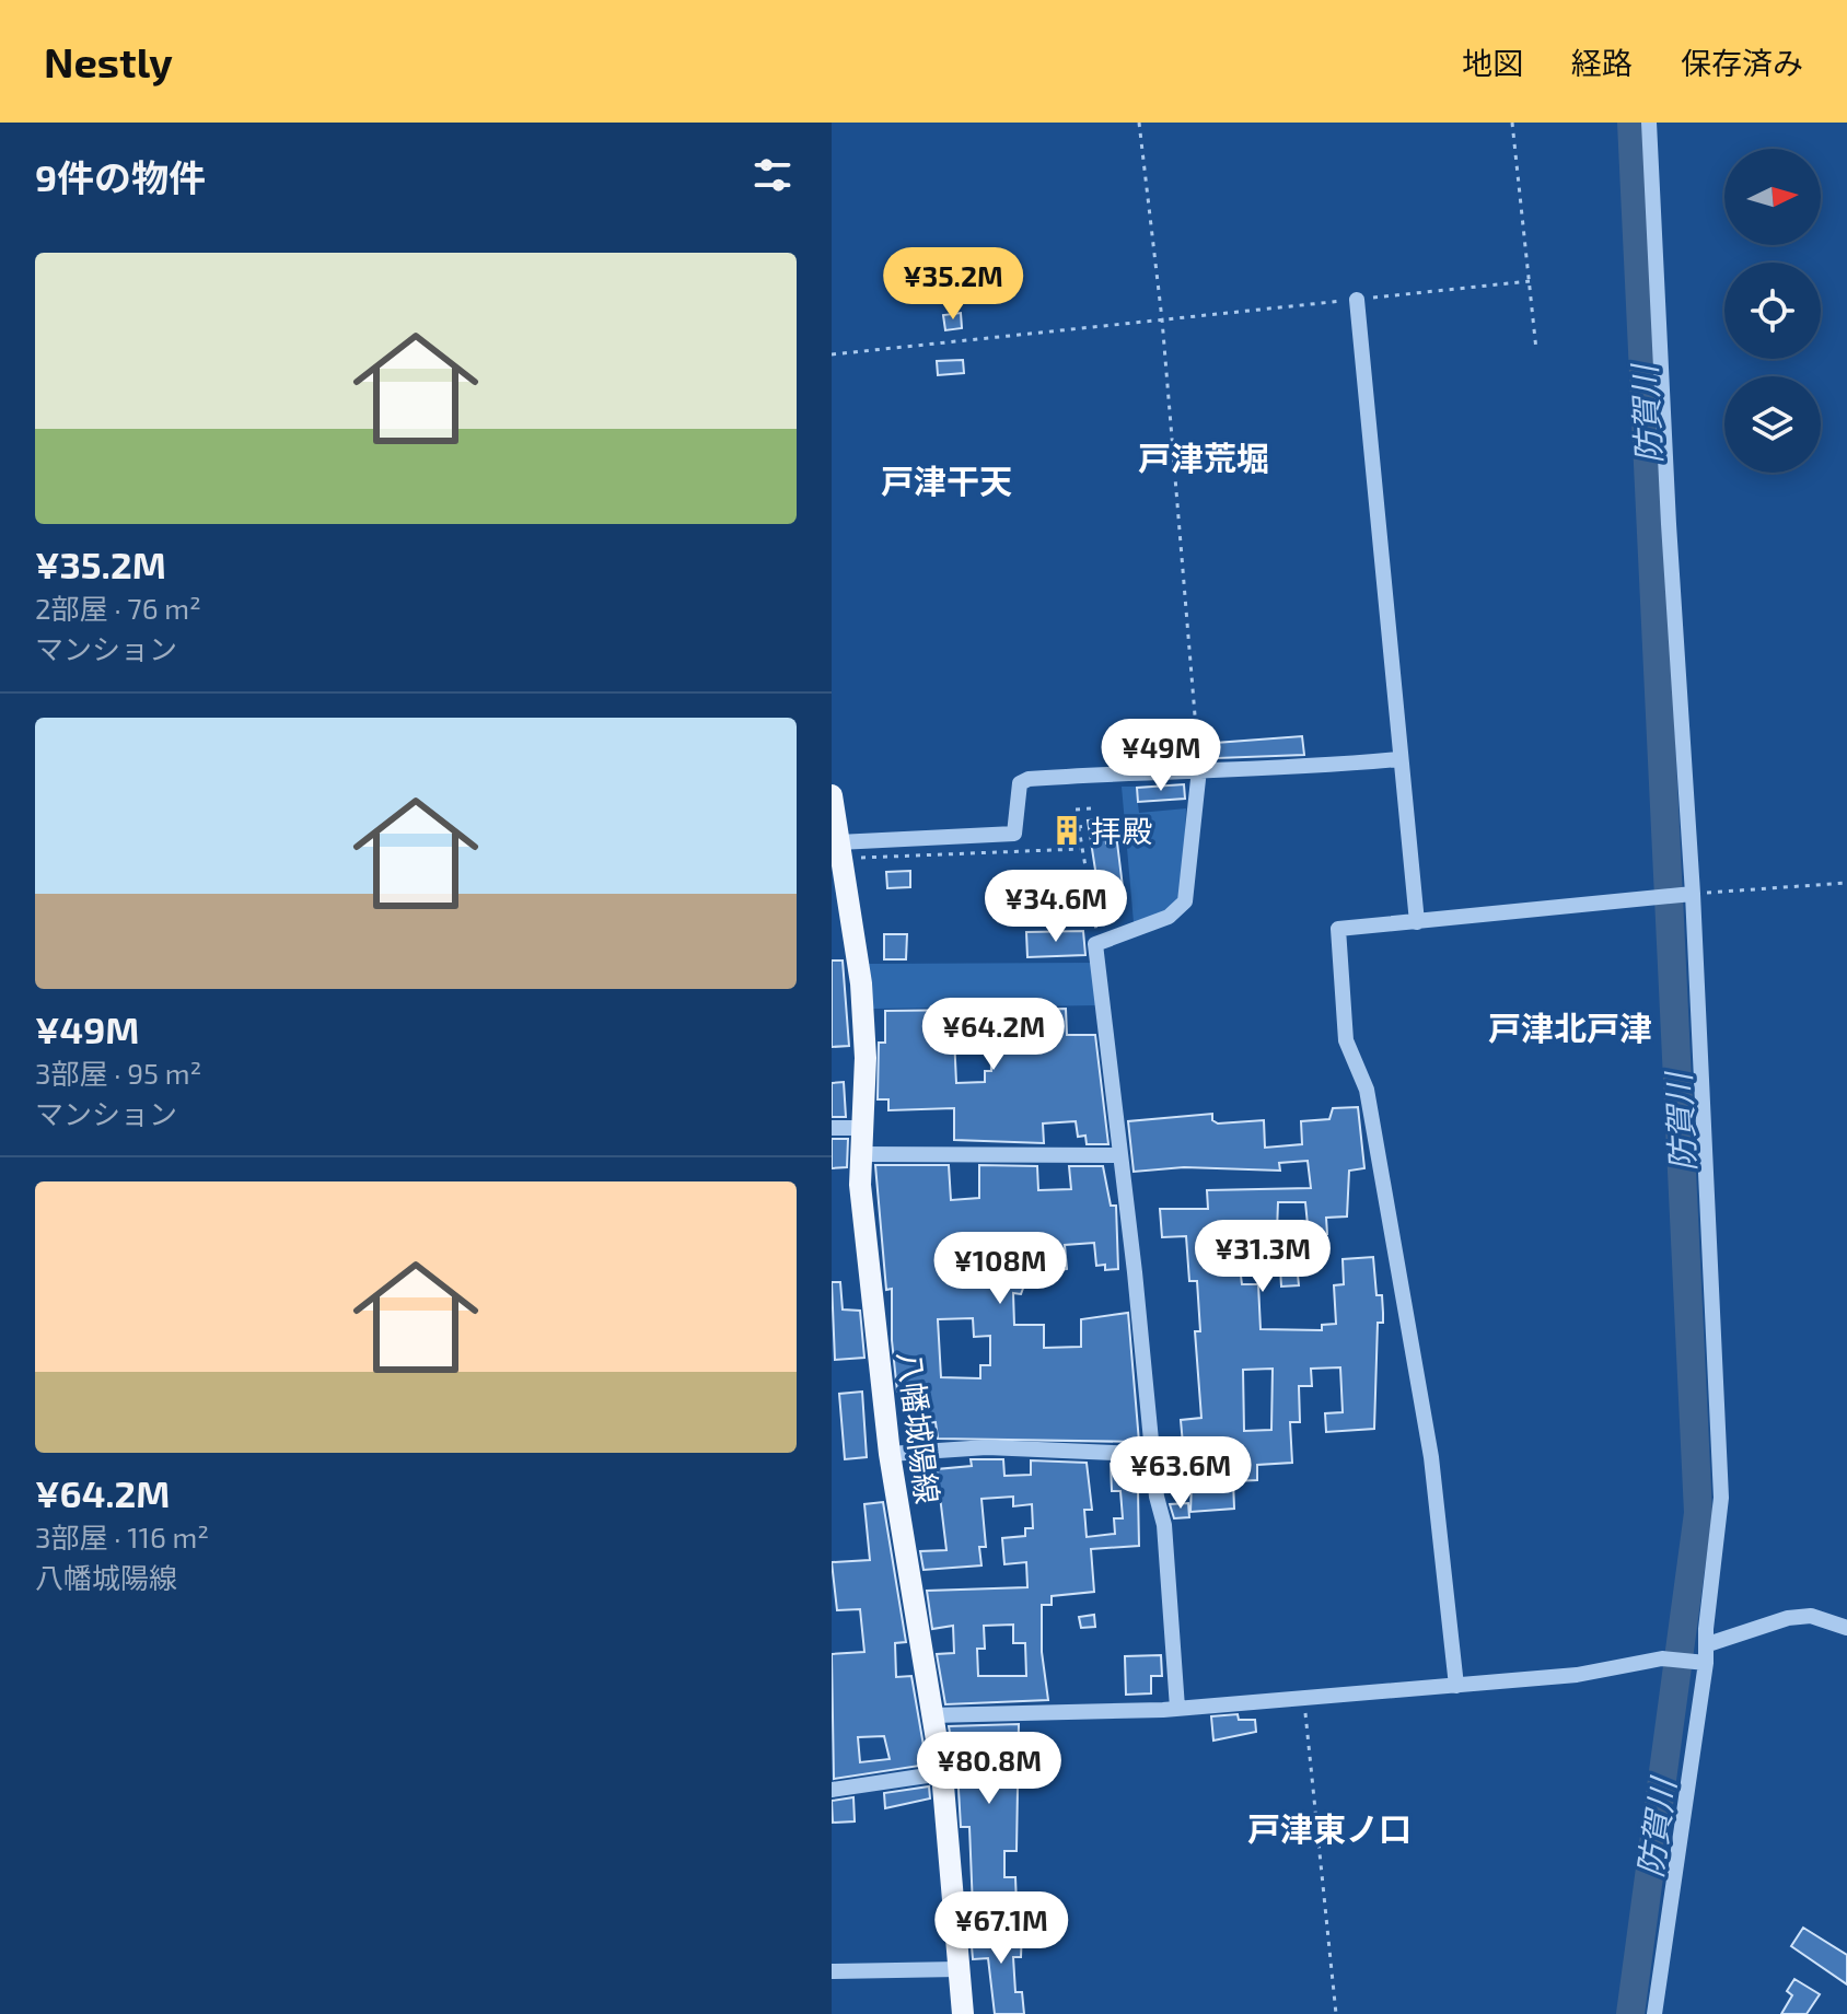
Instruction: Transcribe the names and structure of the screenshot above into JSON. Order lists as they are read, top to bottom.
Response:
{
  "streets": {
    "main road": ["八幡城陽線"]
  },
  "districts": [
    "戸津荒堀",
    "戸津干天",
    "戸津北戸津",
    "戸津東ノ口"
  ],
  "water": ["防賀川"],
  "places": {
    "building": ["拝殿"]
  },
  "north": "right",
  "page": {
    "header": "Nestly",
    "nav": ["地図", "経路", "保存済み"],
    "heading": "9件の物件",
    "list": [
      {
        "name": "¥35.2M",
        "note": "2部屋 · 76 m² · マンション"
      },
      {
        "name": "¥49M",
        "note": "3部屋 · 95 m² · マンション"
      },
      {
        "name": "¥64.2M",
        "note": "3部屋 · 116 m² · 八幡城陽線"
      }
    ],
    "price": [
      "¥35.2M",
      "¥49M",
      "¥34.6M",
      "¥64.2M",
      "¥31.3M",
      "¥108M",
      "¥63.6M",
      "¥80.8M",
      "¥67.1M"
    ]
  }
}
